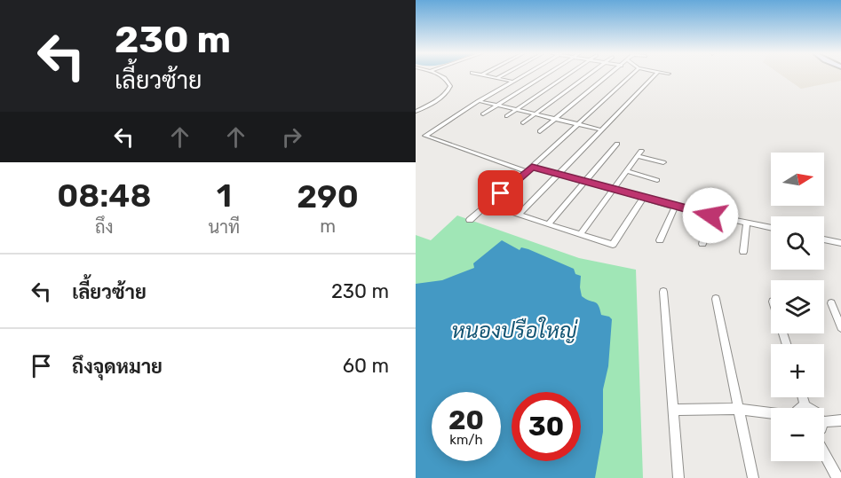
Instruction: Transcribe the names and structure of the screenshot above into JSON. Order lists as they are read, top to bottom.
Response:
{
  "water": ["หนองปรือใหญ่"],
  "north": "right",
  "page": {
    "turn": ["230 m", "เลี้ยวซ้าย"],
    "map_buttons": ["+", "−"],
    "eta": [
      "08:48",
      "ถึง",
      "1",
      "นาที",
      "290",
      "m"
    ],
    "list": [
      {
        "name": "เลี้ยวซ้าย",
        "value": "230 m"
      },
      {
        "name": "ถึงจุดหมาย",
        "value": "60 m"
      }
    ],
    "speed": "20 km/h",
    "limit": "30"
  }
}
